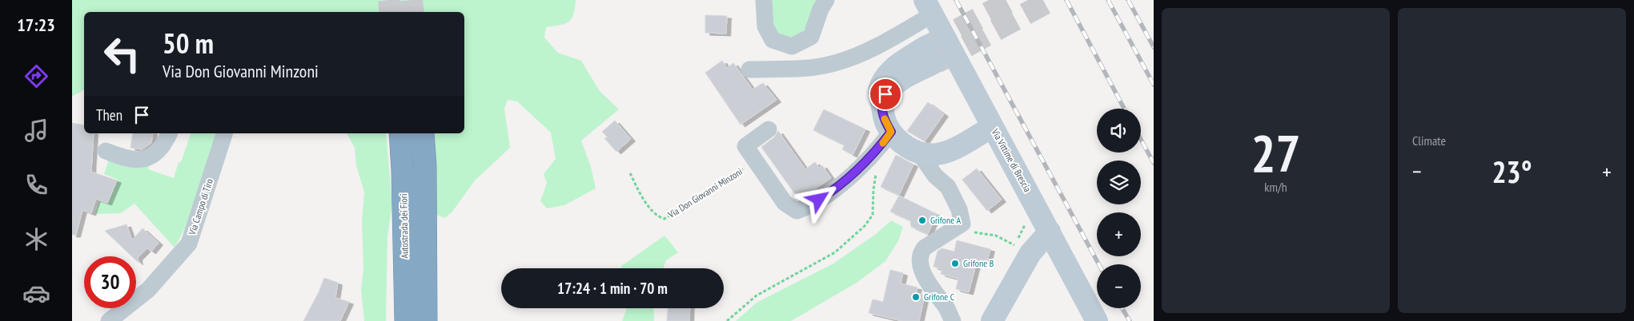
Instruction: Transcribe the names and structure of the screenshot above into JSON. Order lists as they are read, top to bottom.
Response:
{
  "streets": {
    "highway": ["Autostrada dei Fiori"],
    "street": ["Via Vittime di Brescia", "Via Campo di Tiro"],
    "path": ["Via Don Giovanni Minzoni"]
  },
  "places": ["Grifone A", "Grifone B", "Grifone C"],
  "page": {
    "tabs": "17:23",
    "tile": [
      ["27", "km/h"],
      "Climate"
    ],
    "turn": ["50 m", "Via Don Giovanni Minzoni"],
    "then": "Then",
    "map_buttons": ["+", "−"],
    "heat": ["−", "23°", "+"],
    "limit": "30",
    "trip": "17:24 · 1 min · 70 m"
  }
}
